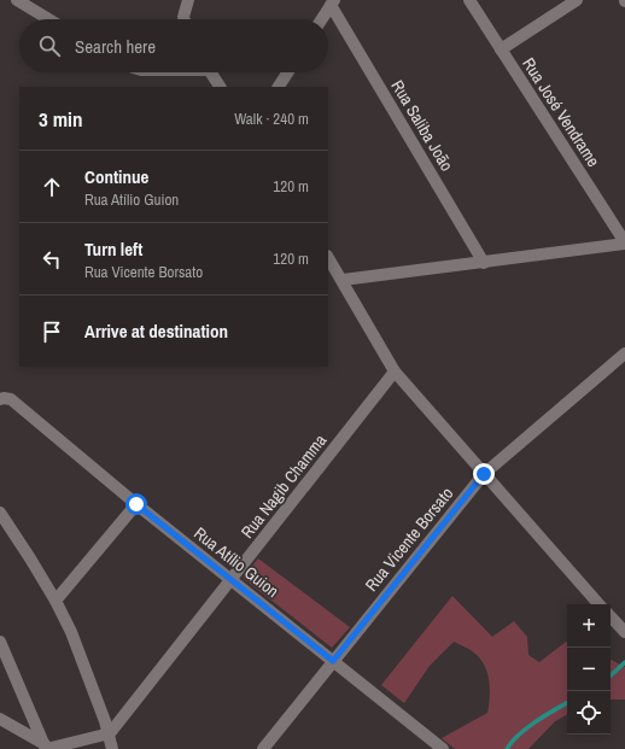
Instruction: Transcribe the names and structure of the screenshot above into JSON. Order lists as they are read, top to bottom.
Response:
{
  "streets": {
    "street": [
      "Rua José Vendrame",
      "Rua Saliba João",
      "Rua Nagib Chamma",
      "Rua Vicente Borsato",
      "Rua Atílio Guion"
    ]
  },
  "crossings": [
    ["Rua Nagib Chamma", "Rua Atílio Guion"],
    ["Rua Vicente Borsato", "Rua Atílio Guion"]
  ],
  "page": {
    "search": "Search here",
    "heading": ["3 min", "Walk · 240 m"],
    "list": [
      ["Continue", "Rua Atílio Guion", "120 m"],
      ["Turn left", "Rua Vicente Borsato", "120 m"],
      "Arrive at destination"
    ],
    "map_buttons": ["+", "−"]
  }
}
